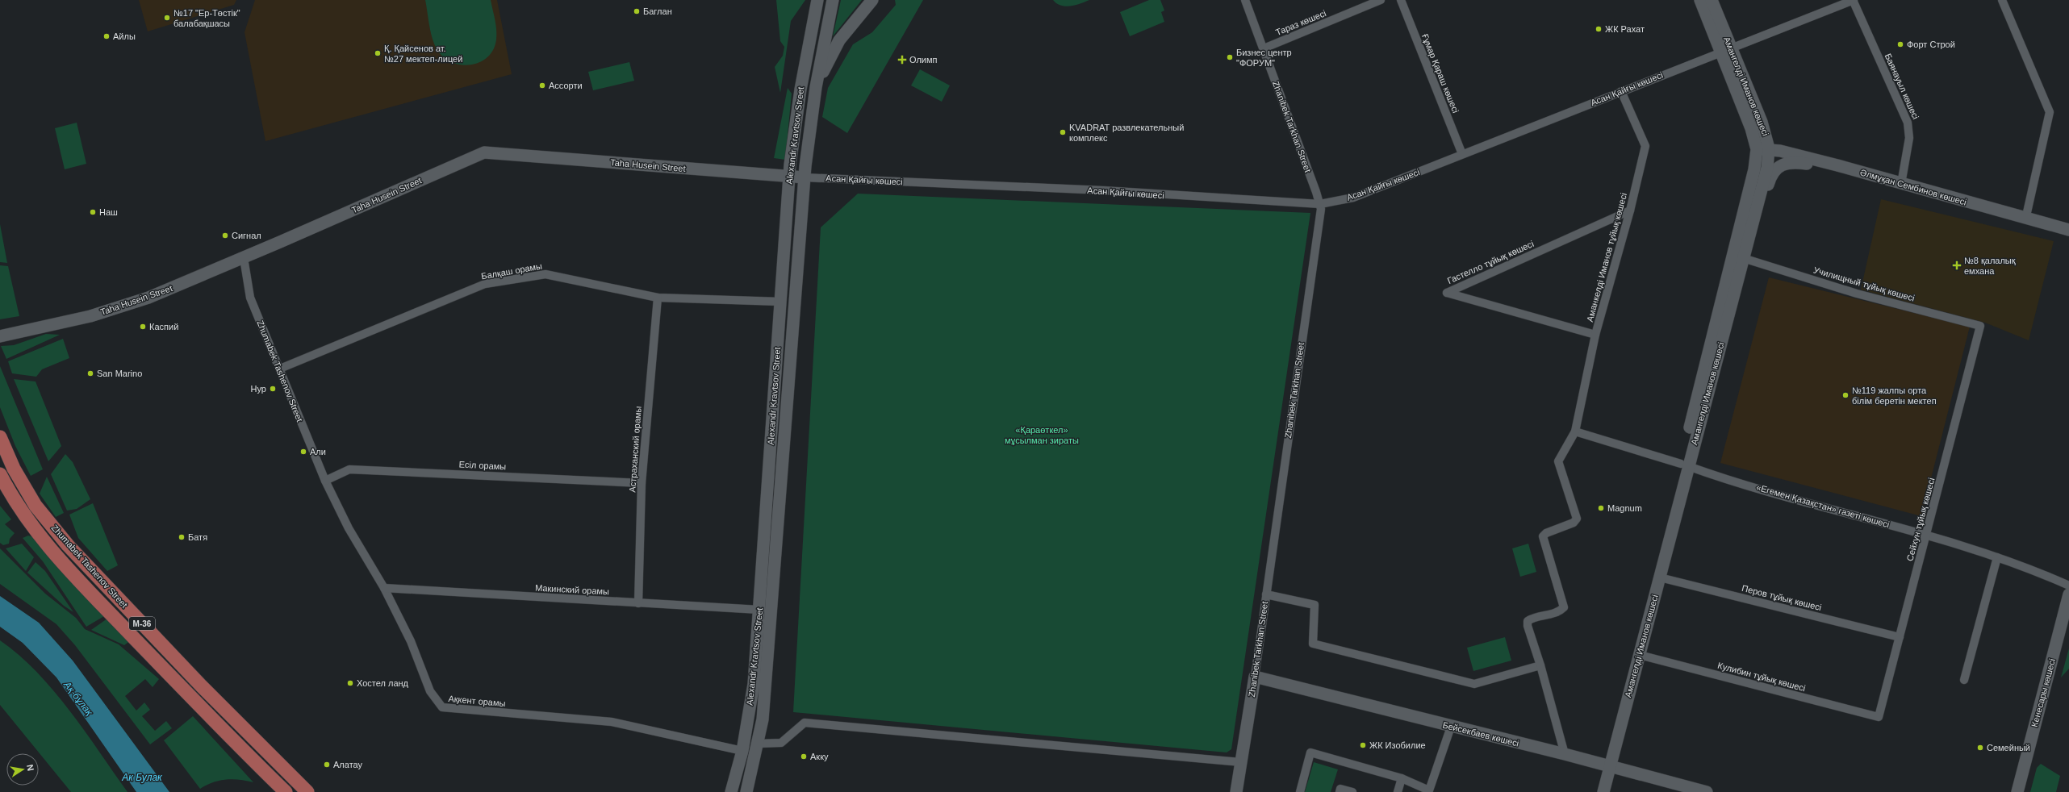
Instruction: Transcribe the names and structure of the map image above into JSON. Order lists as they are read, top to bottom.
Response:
{
  "streets": {
    "main road": [
      "Амангелді Иманов көшесі",
      "Zhanibek Tarkhan Street",
      "Alexandr Kravtsov Street",
      "Taha Husein Street",
      "Әлмұқан Сембинов көшесі",
      "Zhumabek Tashenov Street",
      "M-36",
      "Кенесары көшесі",
      "Бейсекбаев көшесі"
    ],
    "street": [
      "Тараз көшесі",
      "Ғұмар Қараш көшесі",
      "Баянауыл көшесі",
      "Асан Қайғы көшесі",
      "Аманкелді Иманов тұйық көшесі",
      "Гастелло тұйық көшесі",
      "Балқаш орамы",
      "Училищный тұйық көшесі",
      "Астраханский орамы",
      "Есіл орамы",
      "«Егемен Қазақстан» газеті көшесі",
      "Сейхун тұйық көшесі",
      "Макинский орамы",
      "Перов тұйық көшесі",
      "Кулибин тұйық көшесі",
      "Ақкент орамы"
    ]
  },
  "crossings": [
    ["Тараз көшесі", "Zhanibek Tarkhan Street"],
    ["Ғұмар Қараш көшесі", "Асан Қайғы көшесі"],
    ["Амангелді Иманов көшесі", "Асан Қайғы көшесі"],
    ["Амангелді Иманов көшесі", "Әлмұқан Сембинов көшесі"],
    ["Амангелді Иманов көшесі", "Училищный тұйық көшесі"],
    ["Амангелді Иманов көшесі", "«Егемен Қазақстан» газеті көшесі"],
    ["Амангелді Иманов көшесі", "Перов тұйық көшесі"],
    ["Амангелді Иманов көшесі", "Кулибин тұйық көшесі"],
    ["Амангелді Иманов көшесі", "Бейсекбаев көшесі"],
    ["Баянауыл көшесі", "Асан Қайғы көшесі"],
    ["Баянауыл көшесі", "Әлмұқан Сембинов көшесі"],
    ["Асан Қайғы көшесі", "Zhanibek Tarkhan Street"],
    ["Асан Қайғы көшесі", "Alexandr Kravtsov Street"],
    ["Асан Қайғы көшесі", "Taha Husein Street"],
    ["Асан Қайғы көшесі", "Аманкелді Иманов тұйық көшесі"],
    ["Zhanibek Tarkhan Street", "Бейсекбаев көшесі"],
    ["Alexandr Kravtsov Street", "Taha Husein Street"],
    ["Alexandr Kravtsov Street", "Балқаш орамы"],
    ["Alexandr Kravtsov Street", "Макинский орамы"],
    ["Alexandr Kravtsov Street", "Ақкент орамы"],
    ["Taha Husein Street", "Zhumabek Tashenov Street"],
    ["Аманкелді Иманов тұйық көшесі", "Гастелло тұйық көшесі"],
    ["Аманкелді Иманов тұйық көшесі", "«Егемен Қазақстан» газеті көшесі"],
    ["Балқаш орамы", "Zhumabek Tashenov Street"],
    ["Балқаш орамы", "Астраханский орамы"],
    ["Училищный тұйық көшесі", "Сейхун тұйық көшесі"],
    ["Zhumabek Tashenov Street", "Есіл орамы"],
    ["Zhumabek Tashenov Street", "Ақкент орамы"],
    ["Астраханский орамы", "Есіл орамы"],
    ["Астраханский орамы", "Макинский орамы"],
    ["Есіл орамы", "Ақкент орамы"],
    ["«Егемен Қазақстан» газеті көшесі", "Сейхун тұйық көшесі"],
    ["Сейхун тұйық көшесі", "Перов тұйық көшесі"],
    ["Сейхун тұйық көшесі", "Кулибин тұйық көшесі"],
    ["Макинский орамы", "Ақкент орамы"]
  ],
  "water": ["Ақ-бұлақ", "Ак Булак"],
  "parks": ["«Қараөткел» мұсылман зираты"],
  "places": {
    "other": [
      "Баглан",
      "№17 \"Ер-Төстік\" балабақшасы",
      "ЖК Рахат",
      "Айлы",
      "Форт Строй",
      "Қ. Қайсенов ат. №27 мектеп-лицей",
      "Бизнес центр \"ФОРУМ\"",
      "Ассорти",
      "KVADRAT развлекательный комплекс",
      "Наш",
      "Сигнал",
      "Каспий",
      "San Marino",
      "Нур",
      "№119 жалпы орта білім беретін мектеп",
      "Али",
      "Magnum",
      "Батя",
      "Хостел ланд",
      "ЖК Изобилие",
      "Семейный",
      "Акку",
      "Алатау"
    ],
    "health": ["Олимп", "№8 қалалық емхана"]
  },
  "north": "right"
}
